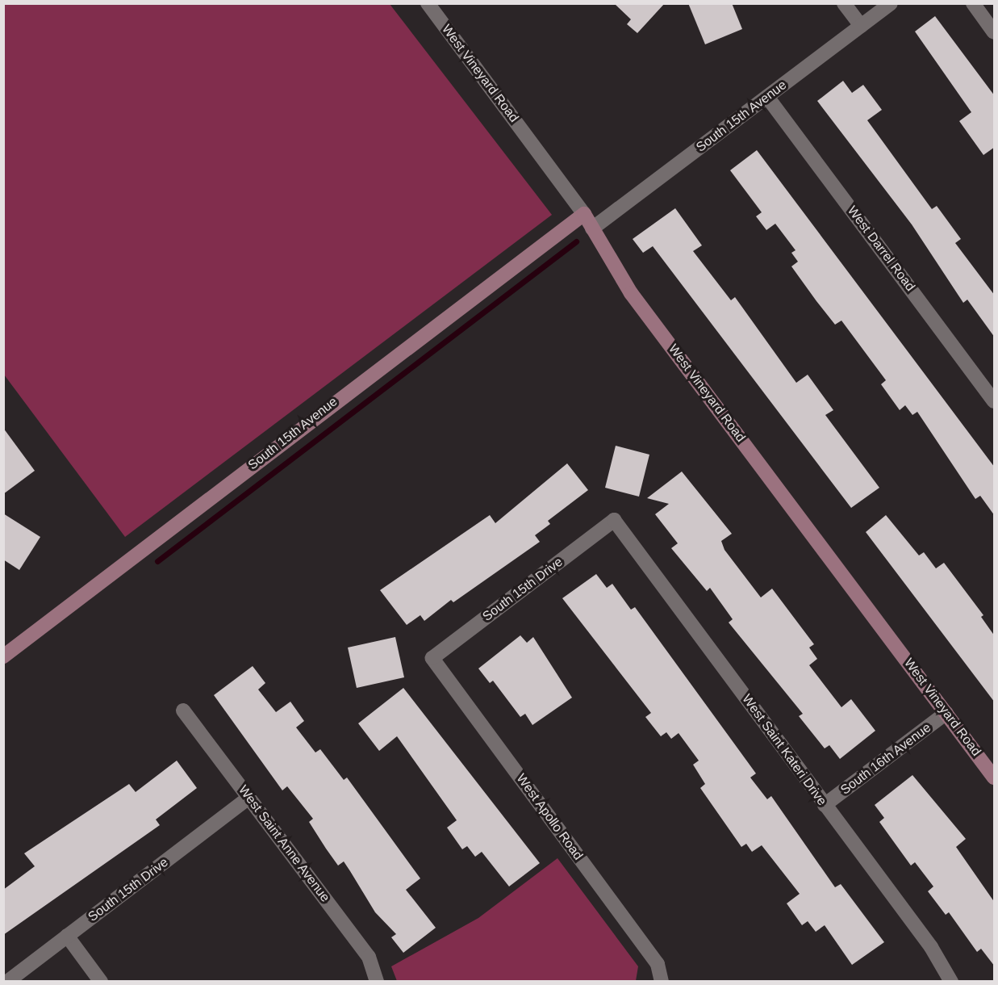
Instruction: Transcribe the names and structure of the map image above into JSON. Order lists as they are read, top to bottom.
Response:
{
  "streets": {
    "street": [
      "West Vineyard Road",
      "South 15th Avenue",
      "West Darrel Road",
      "South 15th Drive",
      "West Saint Kateri Drive",
      "South 16th Avenue",
      "West Apollo Road",
      "West Saint Anne Avenue"
    ]
  },
  "crossings": [
    ["West Vineyard Road", "South 15th Avenue"],
    ["West Vineyard Road", "South 16th Avenue"],
    ["South 15th Avenue", "West Darrel Road"],
    ["South 15th Drive", "West Saint Kateri Drive"],
    ["South 15th Drive", "West Apollo Road"],
    ["South 15th Drive", "West Saint Anne Avenue"],
    ["West Saint Kateri Drive", "South 16th Avenue"]
  ]
}
